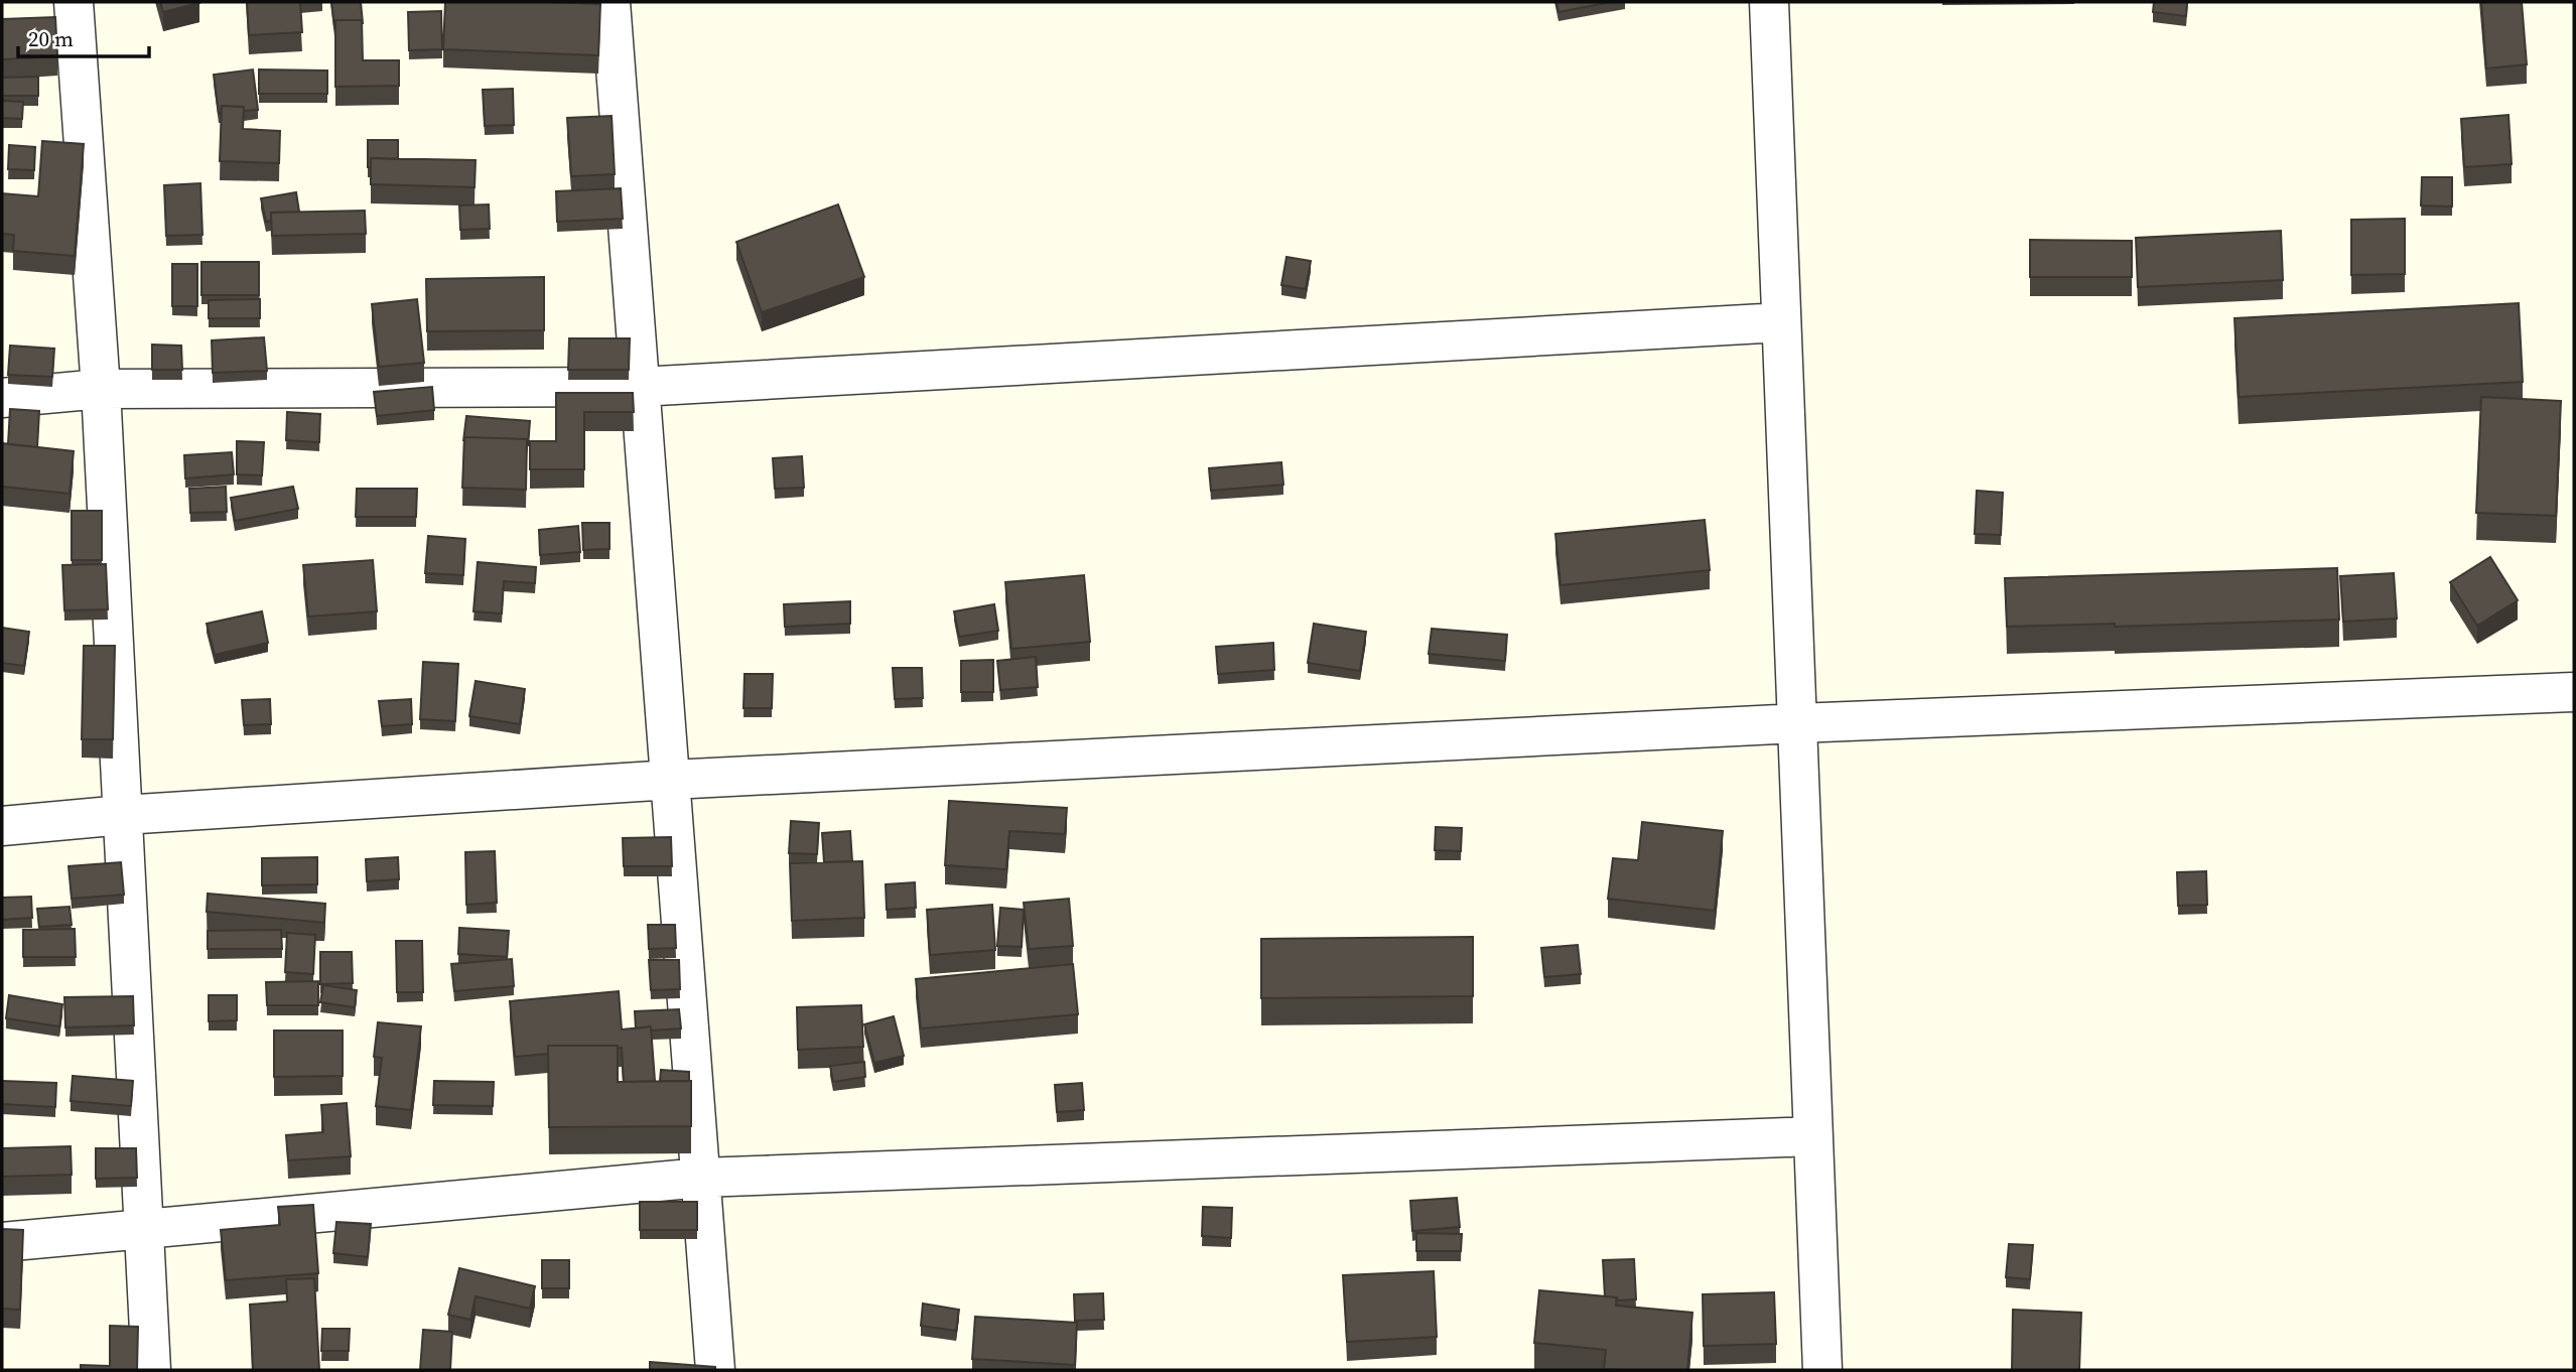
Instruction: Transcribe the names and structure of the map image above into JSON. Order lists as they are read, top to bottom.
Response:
{
  "scale_bar": "20 m"
}
